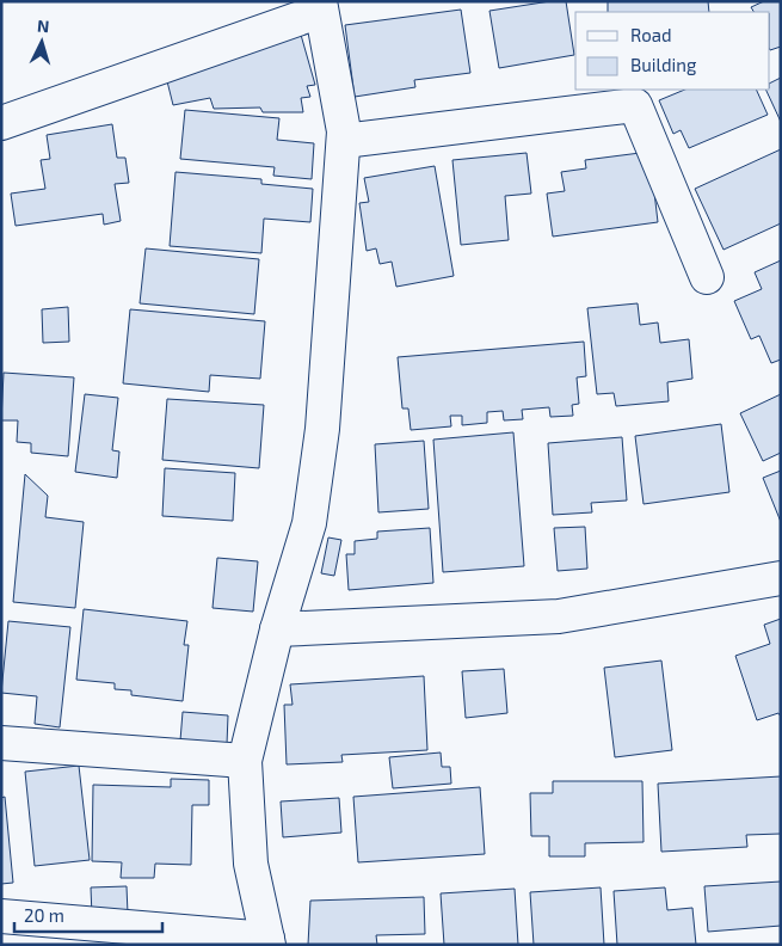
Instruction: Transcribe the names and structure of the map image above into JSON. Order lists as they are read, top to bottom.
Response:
{
  "legend": ["Road", "Building"],
  "scale_bar": "20 m",
  "north": "top"
}
